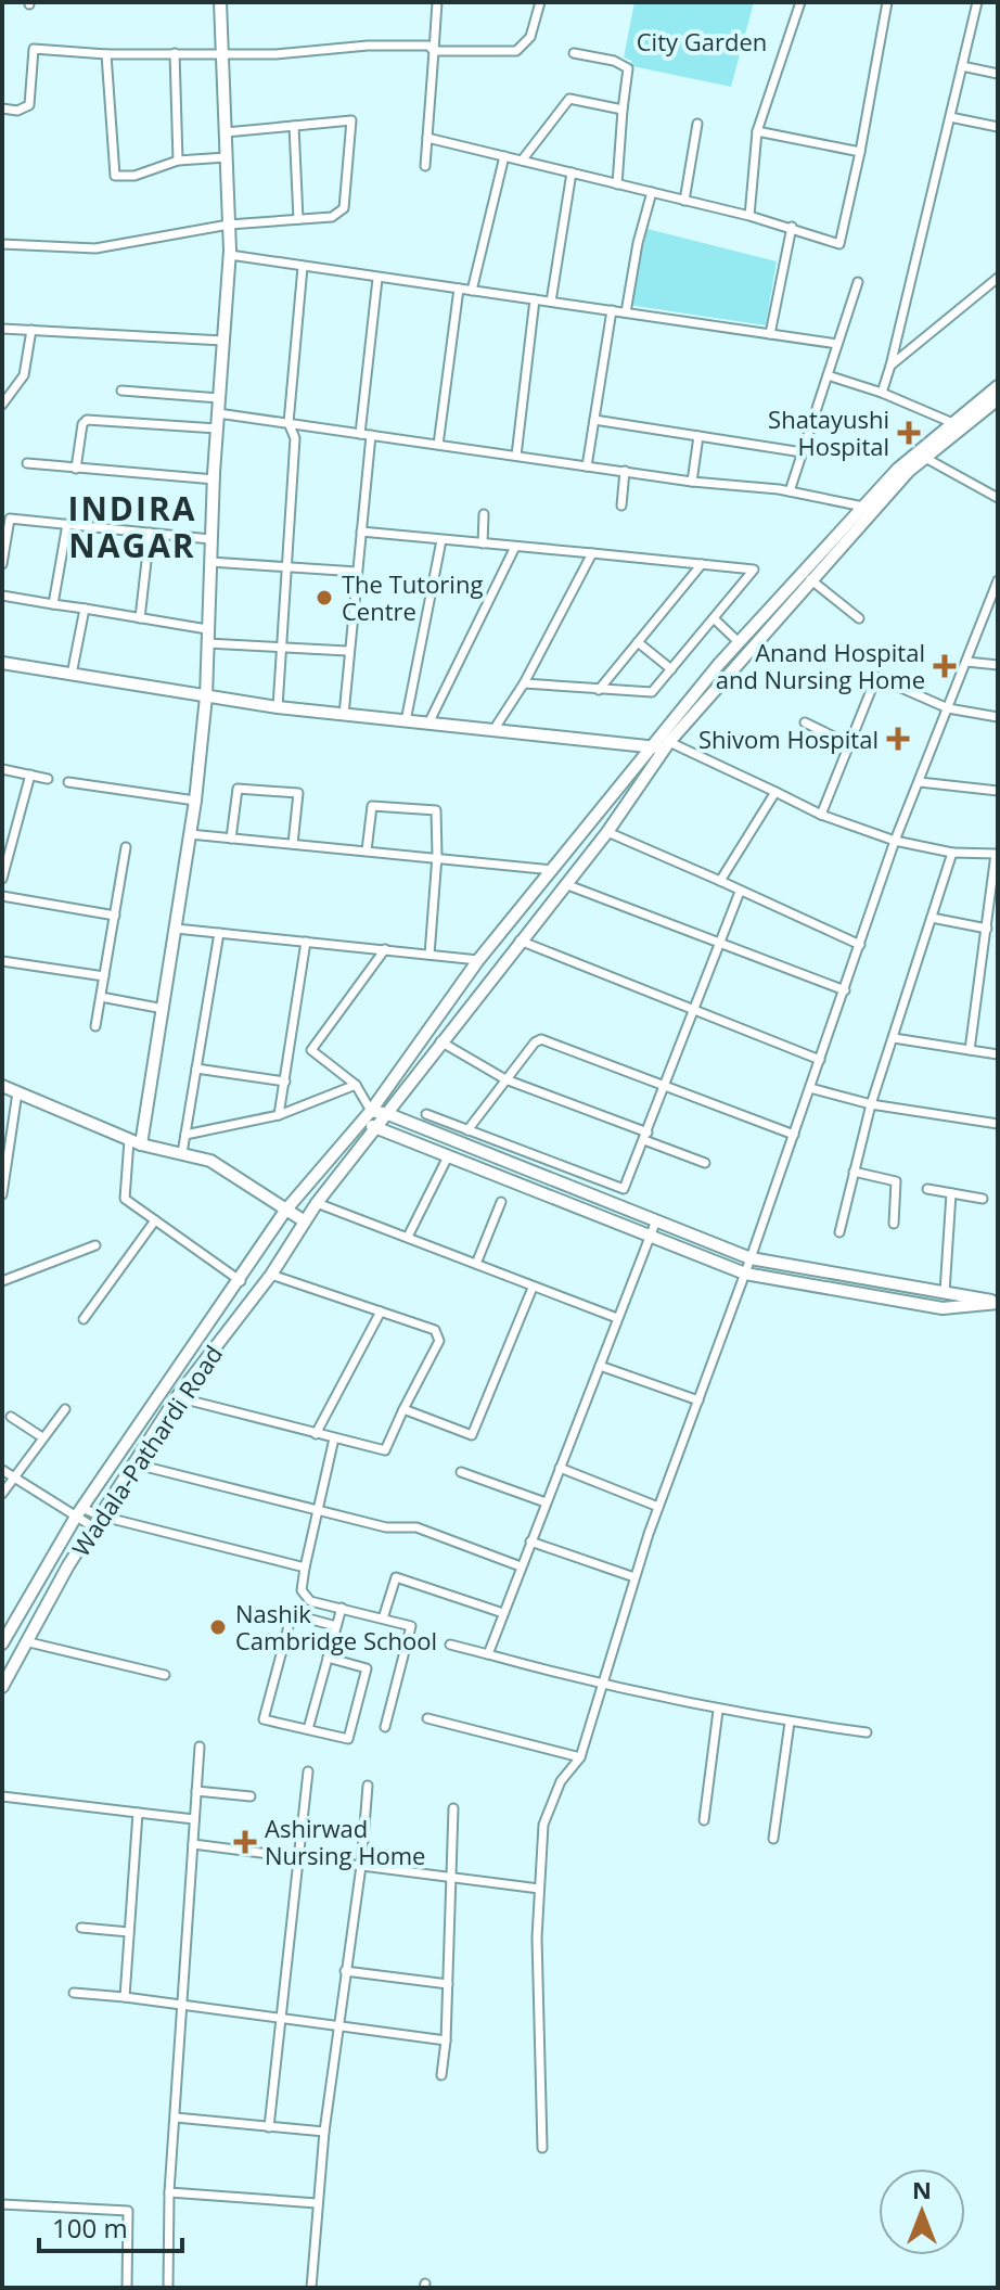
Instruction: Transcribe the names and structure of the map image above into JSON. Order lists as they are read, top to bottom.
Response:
{
  "streets": {
    "main road": ["Wadala-Pathardi Road"]
  },
  "districts": ["INDIRA NAGAR"],
  "parks": ["City Garden"],
  "places": {
    "health": [
      "Shatayushi Hospital",
      "Anand Hospital and Nursing Home",
      "Shivom Hospital",
      "Ashirwad Nursing Home"
    ],
    "other": ["The Tutoring Centre", "Nashik Cambridge School"]
  },
  "scale_bar": "100 m",
  "north": "top"
}
